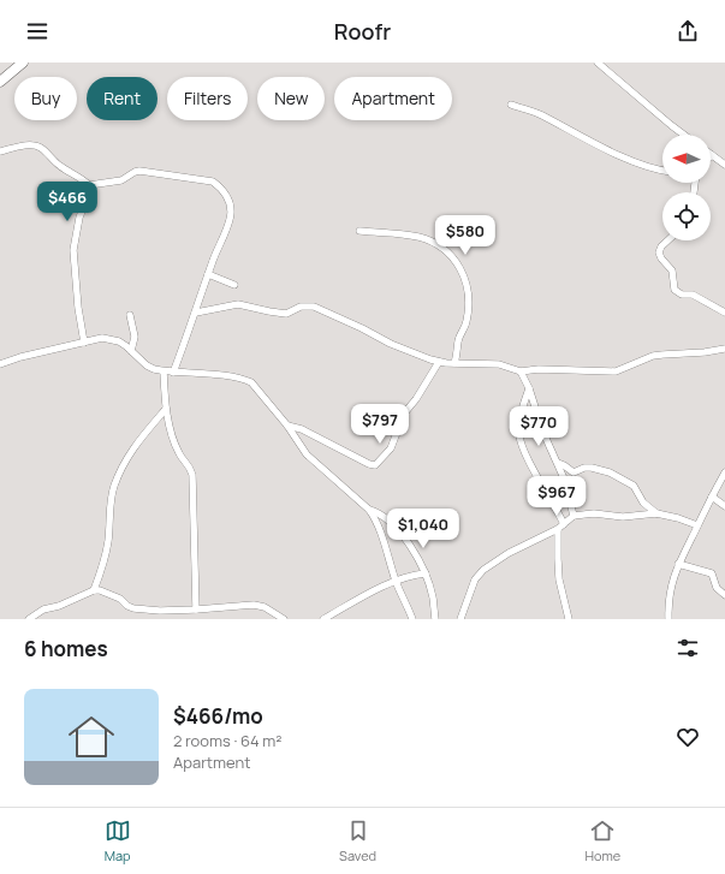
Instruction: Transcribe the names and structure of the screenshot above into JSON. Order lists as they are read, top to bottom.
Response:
{
  "north": "left",
  "page": {
    "header": "Roofr",
    "chip": [
      "Buy",
      "Rent",
      "Filters",
      "New",
      "Apartment"
    ],
    "price": [
      "$466",
      "$580",
      "$797",
      "$770",
      "$967",
      "$1,040"
    ],
    "heading": "6 homes",
    "list": [
      {
        "name": "$466/mo",
        "note": "2 rooms · 64 m² · Apartment"
      }
    ],
    "tabs": ["Map", "Saved", "Home"]
  }
}
